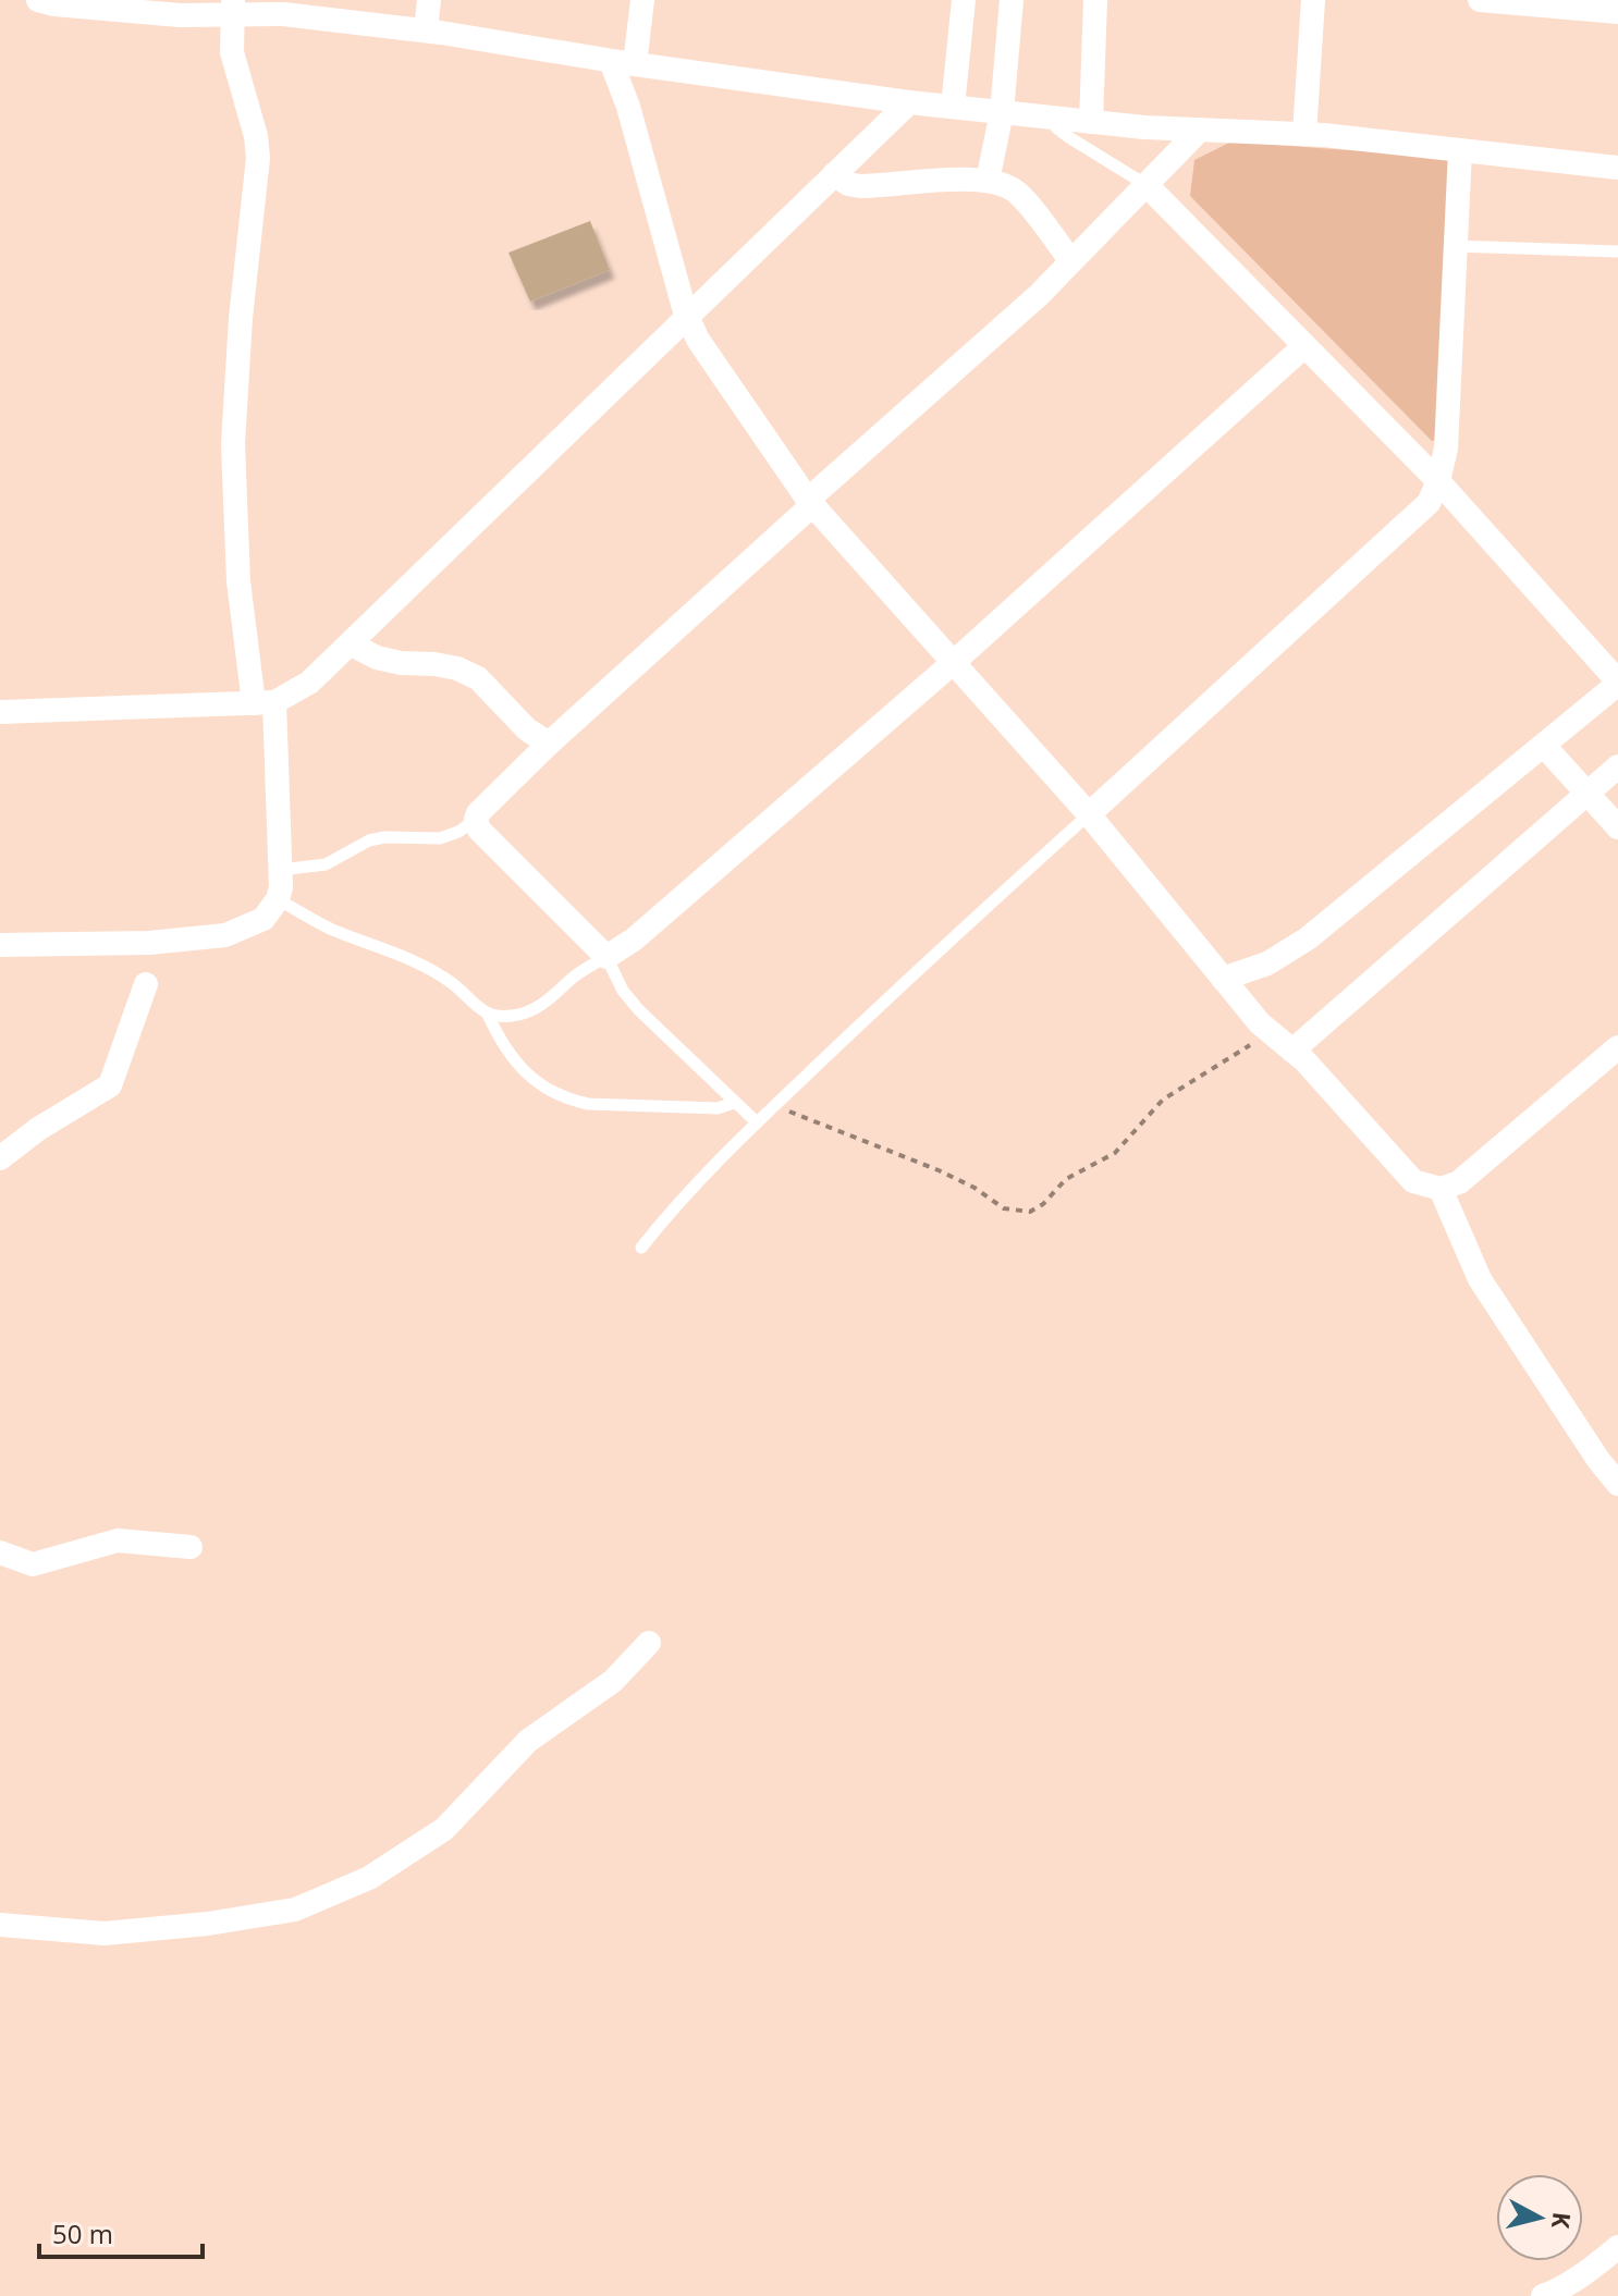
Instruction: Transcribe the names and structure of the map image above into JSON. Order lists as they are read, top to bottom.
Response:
{
  "scale_bar": "50 m",
  "north": "right"
}
